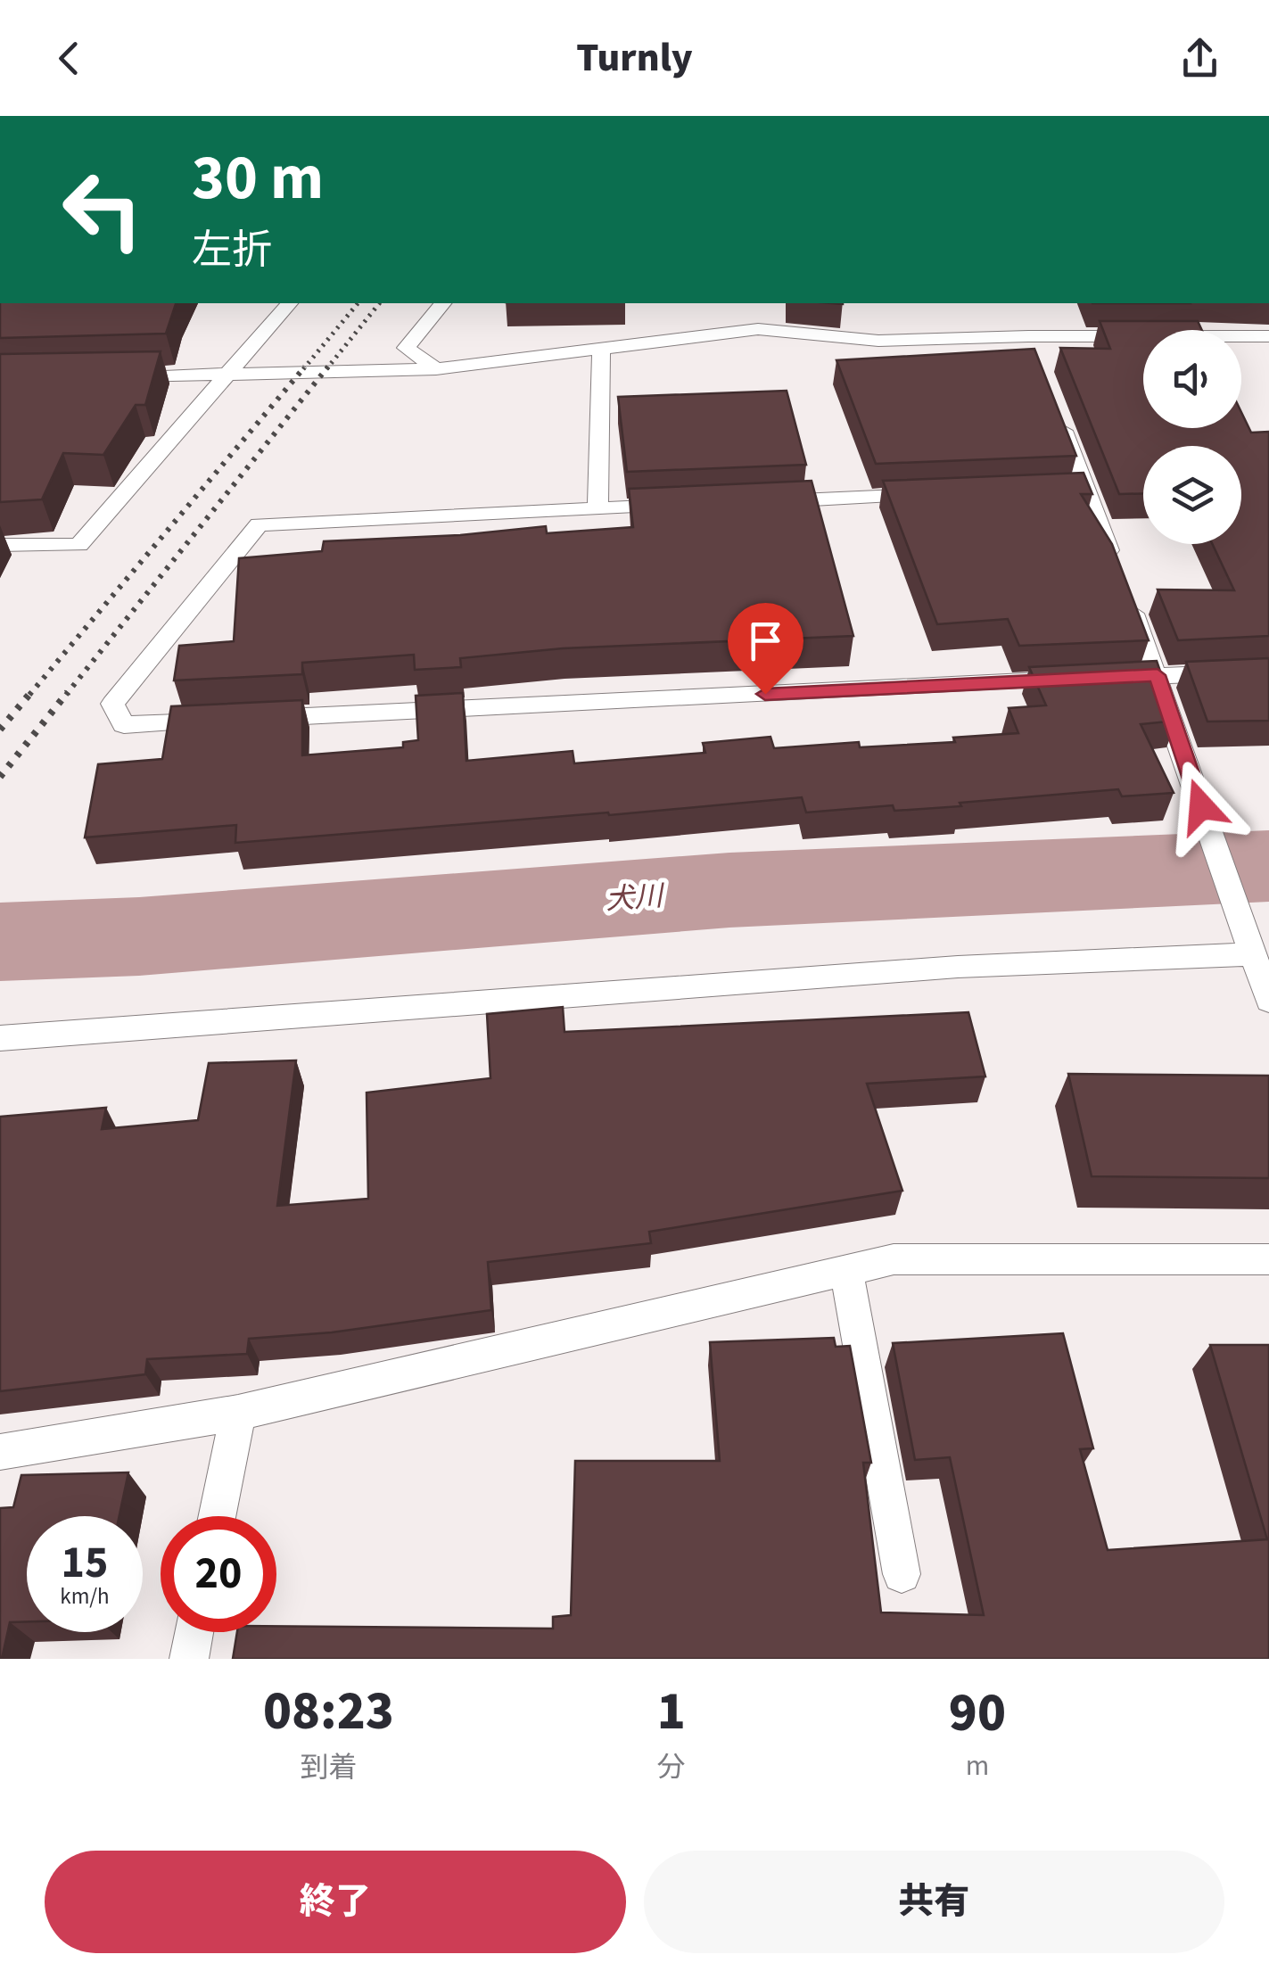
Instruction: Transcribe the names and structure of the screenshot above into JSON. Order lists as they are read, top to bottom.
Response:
{
  "water": ["犬川"],
  "page": {
    "header": "Turnly",
    "turn": ["30 m", "左折"],
    "speed": "15 km/h",
    "limit": "20",
    "eta": [
      "08:23",
      "到着",
      "1",
      "分",
      "90",
      "m"
    ],
    "buttons": ["終了", "共有"]
  }
}
